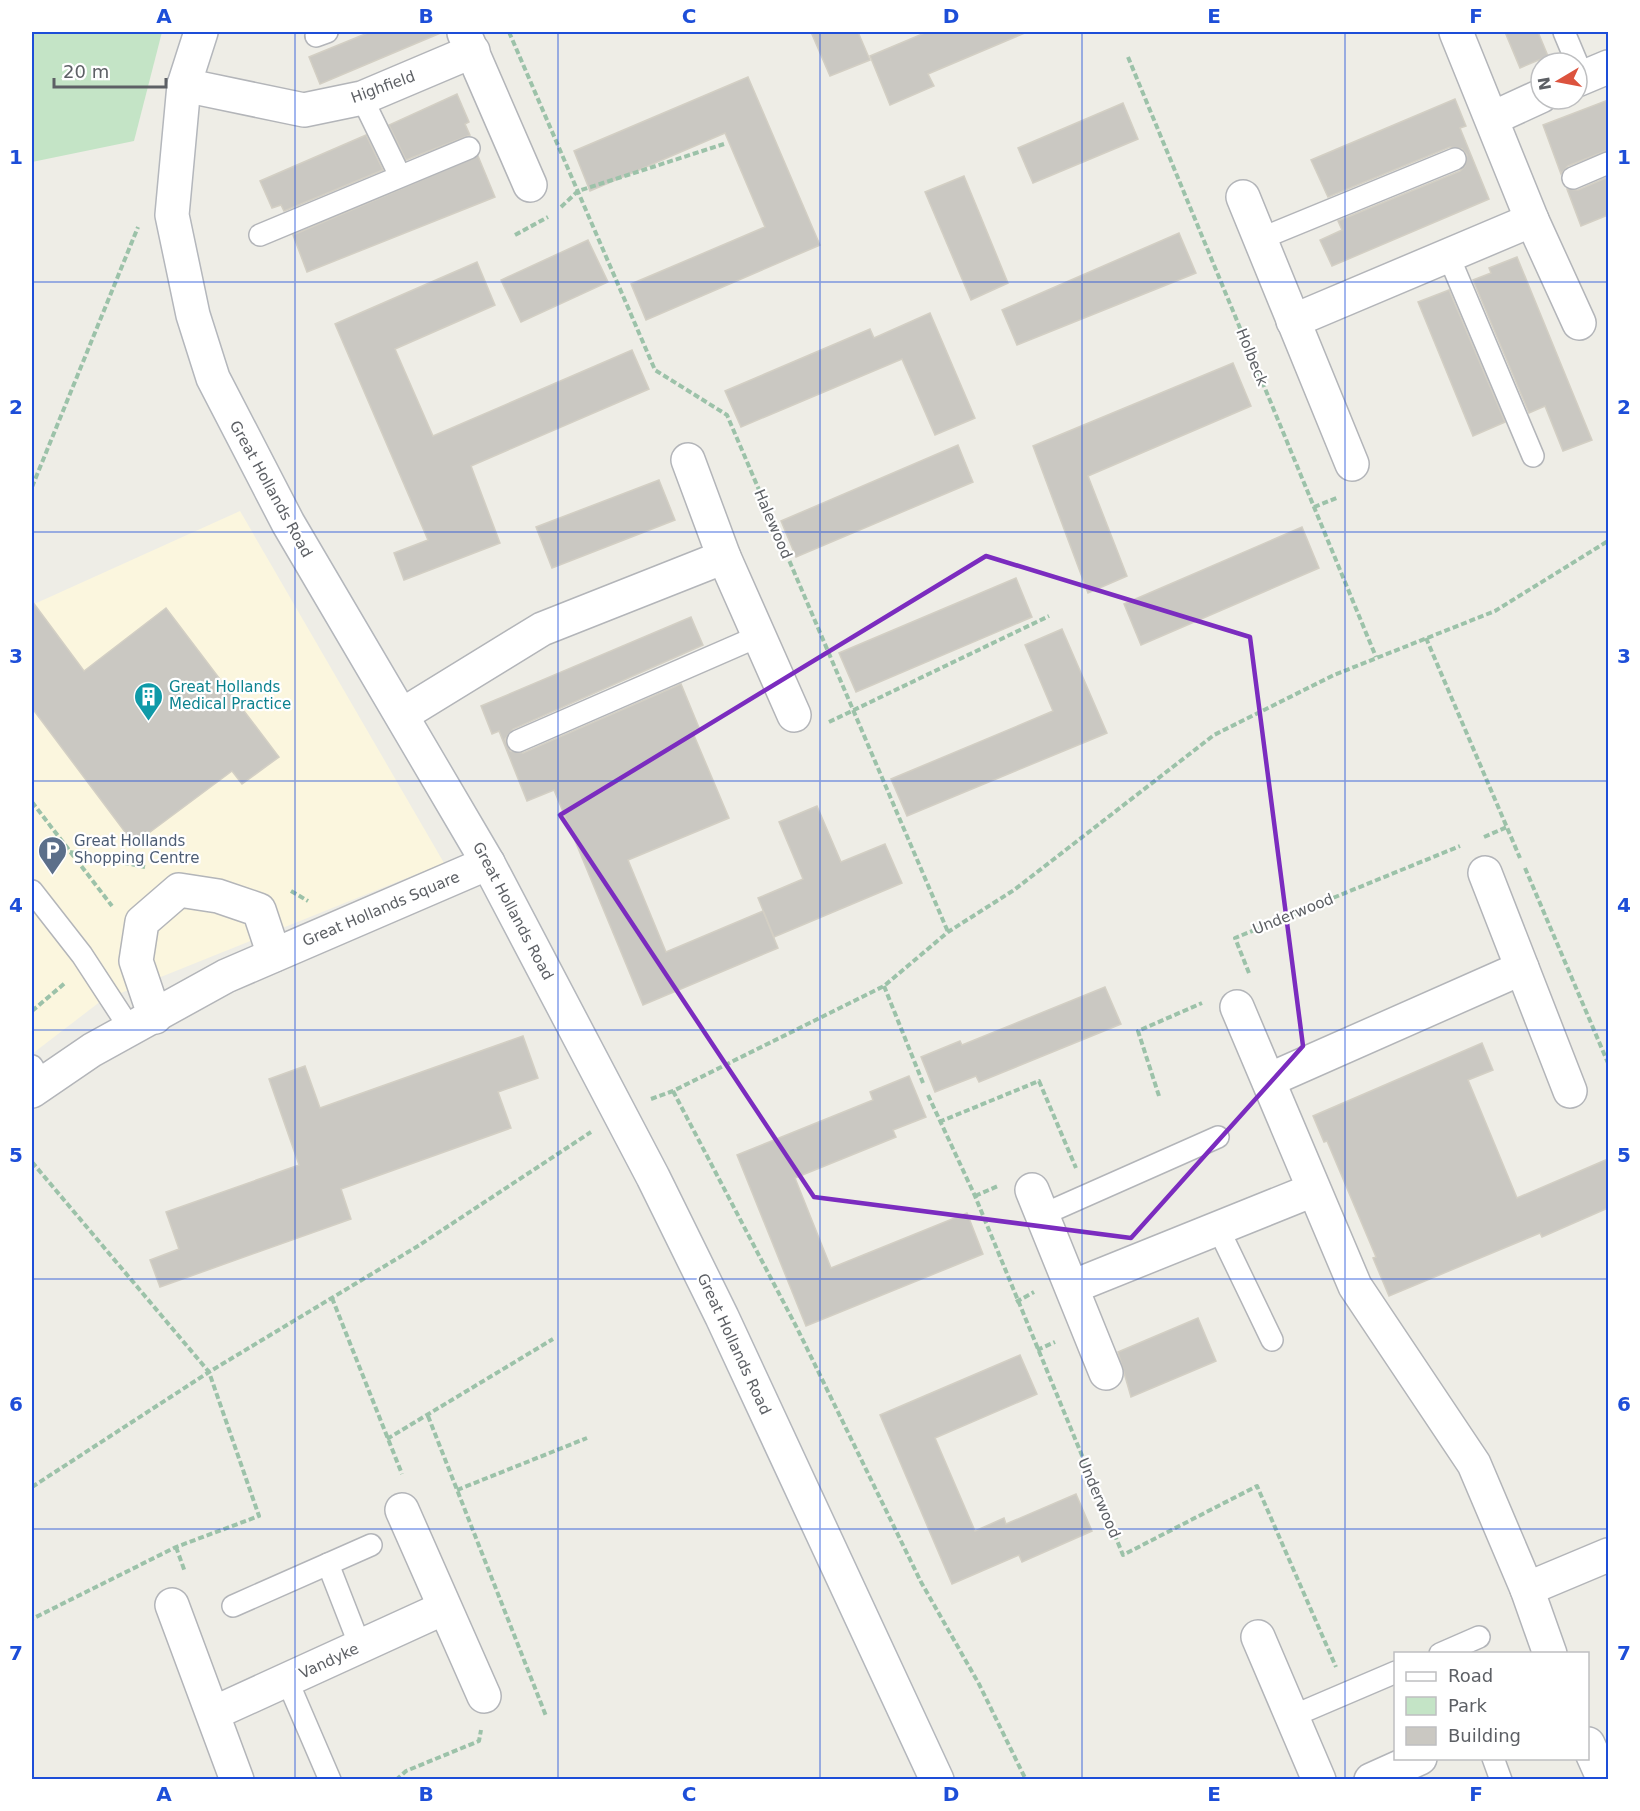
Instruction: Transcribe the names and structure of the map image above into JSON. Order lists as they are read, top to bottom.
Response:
{
  "streets": {
    "street": [
      "Highfield",
      "Great Hollands Road",
      "Great Hollands Square",
      "Vandyke"
    ],
    "path": ["Holbeck", "Halewood", "Underwood"]
  },
  "crossings": [
    ["Highfield", "Great Hollands Road"],
    ["Great Hollands Road", "Great Hollands Square"]
  ],
  "places": {
    "building": ["Great Hollands Medical Practice"],
    "parking": ["Great Hollands Shopping Centre"]
  },
  "legend": ["Road", "Park", "Building"],
  "scale_bar": "20 m",
  "north": "left",
  "grid": {
    "columns": [
      "A",
      "B",
      "C",
      "D",
      "E",
      "F"
    ],
    "rows": [
      "1",
      "2",
      "3",
      "4",
      "5",
      "6",
      "7"
    ]
  }
}
